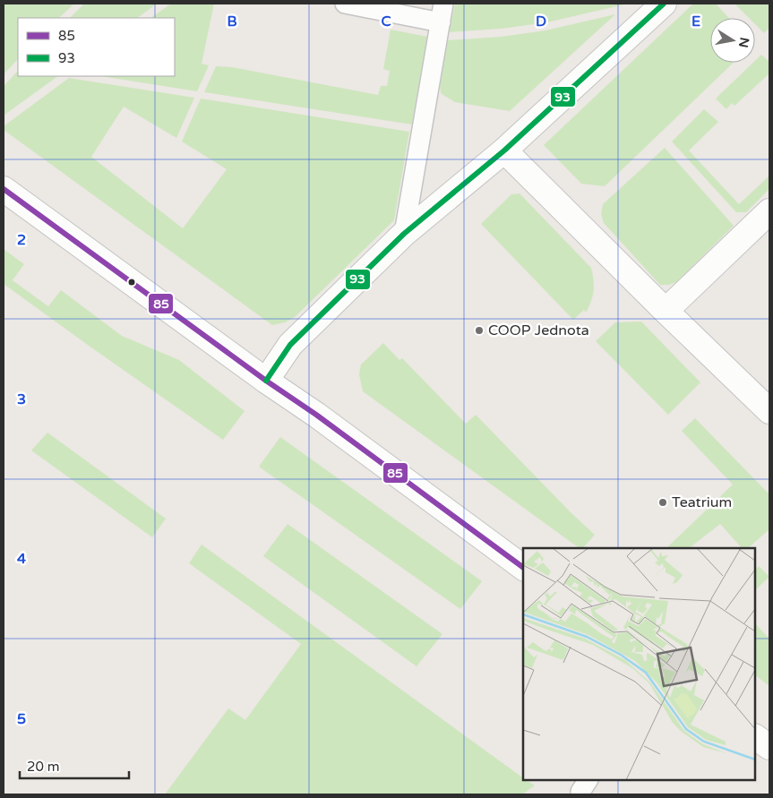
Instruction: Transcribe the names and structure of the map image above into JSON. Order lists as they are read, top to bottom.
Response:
{
  "places": ["COOP Jednota", "Teatrium"],
  "lines": ["transit line 93", "transit line 85"],
  "legend": ["85", "93"],
  "scale_bar": "20 m",
  "north": "right",
  "grid": {
    "columns": [
      "B",
      "C",
      "D",
      "E"
    ],
    "rows": [
      "2",
      "3",
      "4",
      "5"
    ]
  }
}
